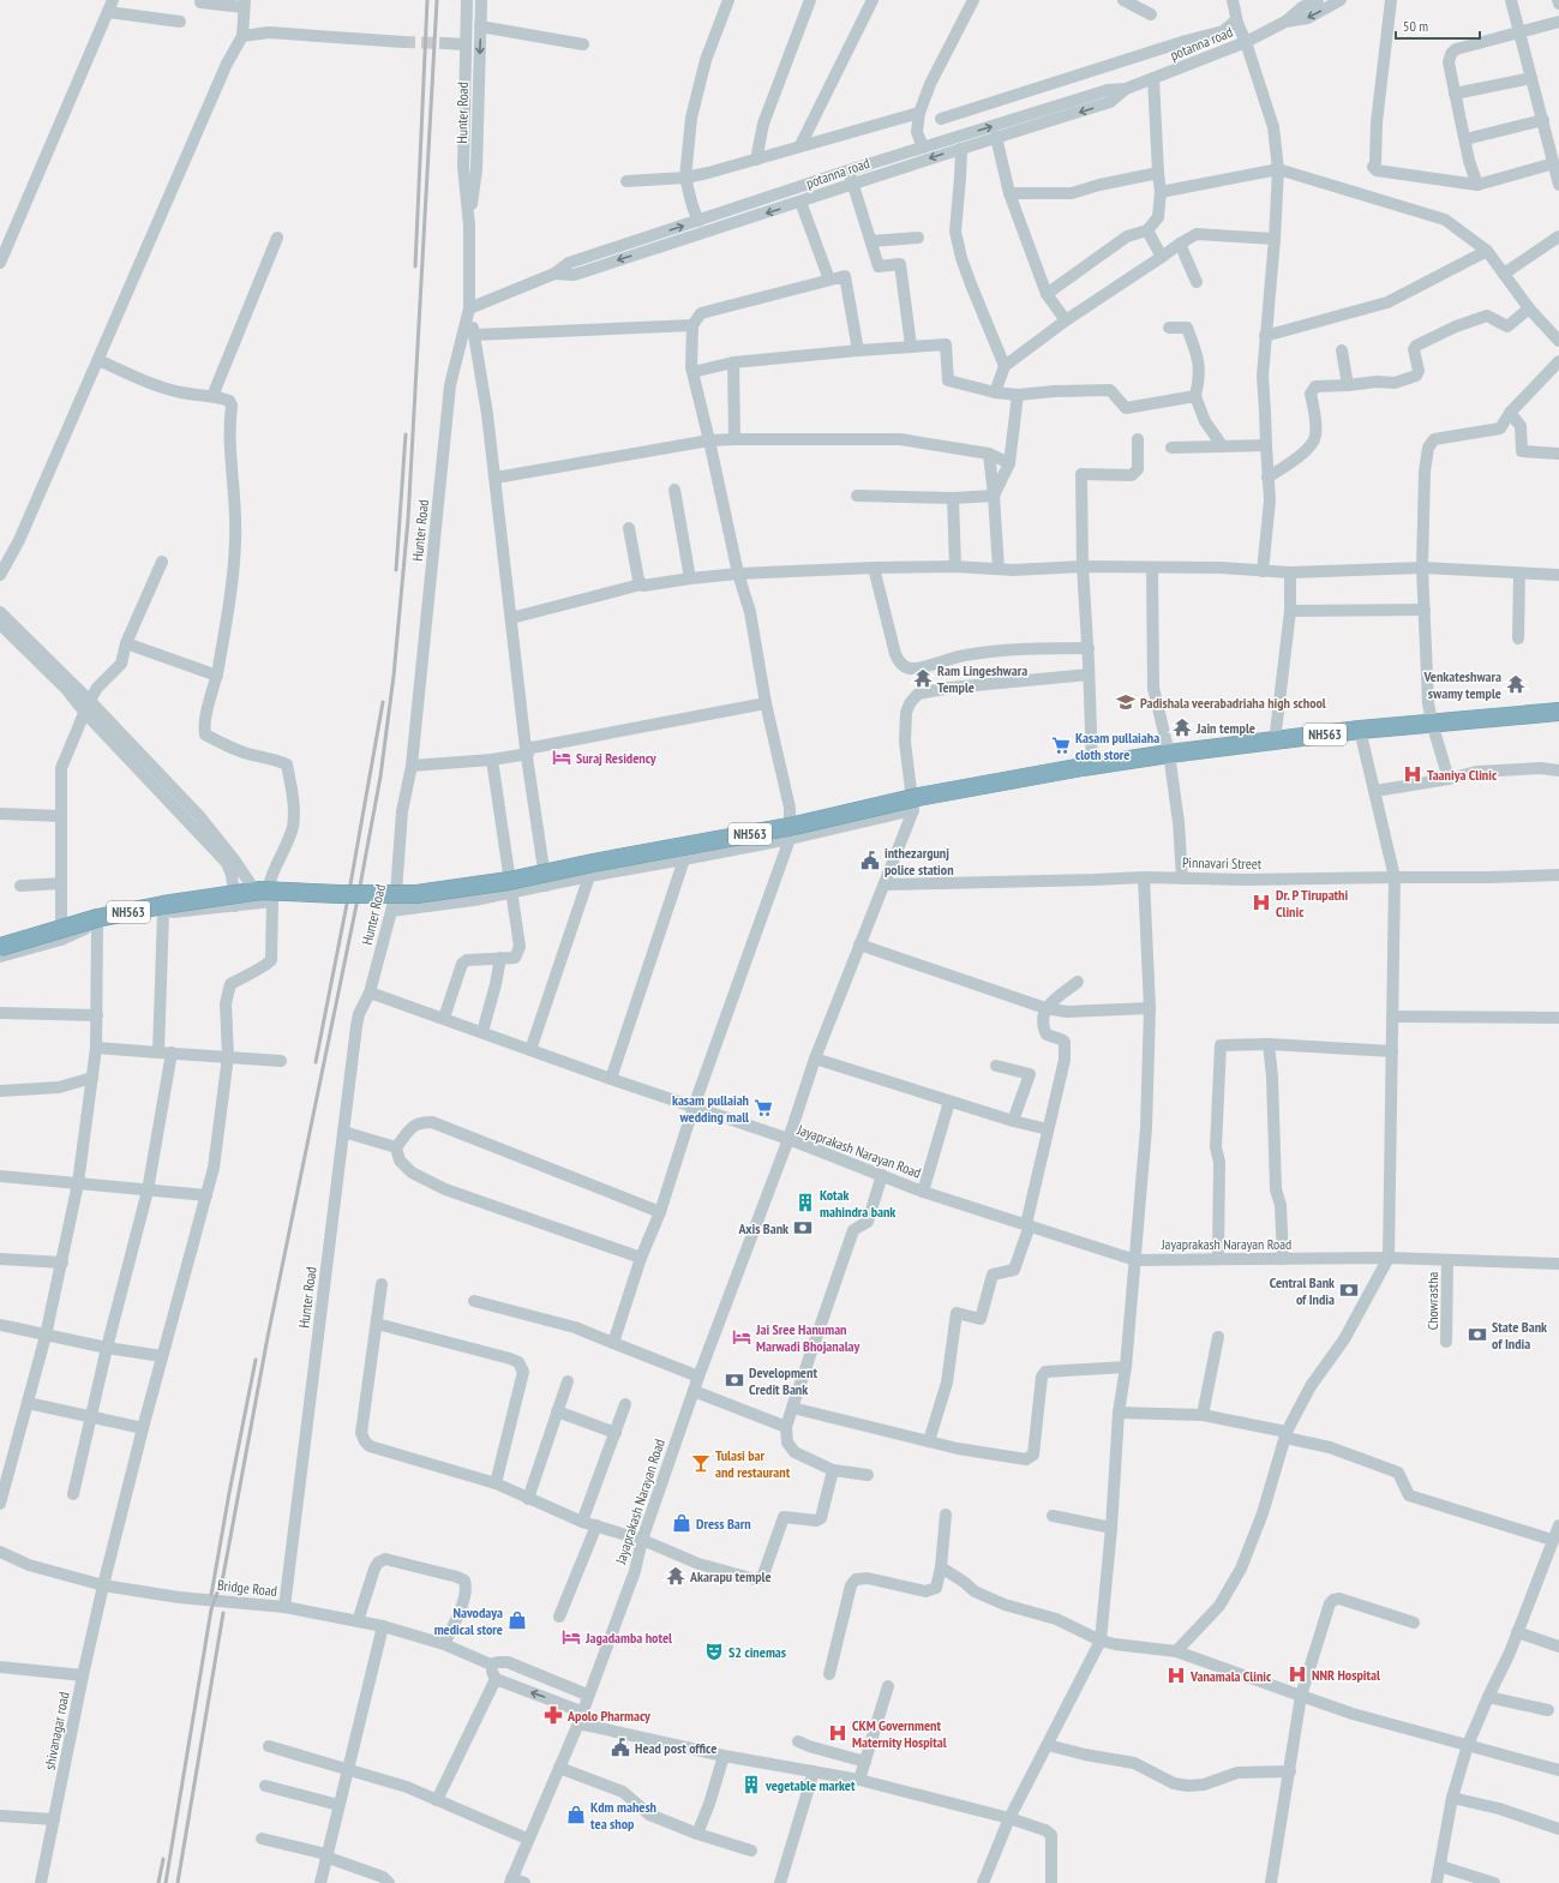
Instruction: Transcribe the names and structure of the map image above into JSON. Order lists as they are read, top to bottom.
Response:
{
  "streets": {
    "highway": ["NH563"],
    "street": [
      "potanna road",
      "Hunter Road",
      "Pinnavari Street",
      "Jayaprakash Narayan Road",
      "Chowrastha",
      "Bridge Road",
      "shivanagar road"
    ]
  },
  "crossings": [
    ["potanna road", "Hunter Road"],
    ["Hunter Road", "Bridge Road"],
    ["Jayaprakash Narayan Road", "Chowrastha"],
    ["Bridge Road", "shivanagar road"]
  ],
  "places": {
    "temple": [
      "Ram Lingeshwara Temple",
      "Venkateshwara swamy temple",
      "Jain temple",
      "Akarapu temple"
    ],
    "school or university": ["Padishala veerabadriaha high school"],
    "supermarket": ["Kasam pullaiaha cloth store", "kasam pullaiah wedding mall"],
    "hotel": ["Suraj Residency", "Jai Sree Hanuman Marwadi Bhojanalay", "Jagadamba hotel"],
    "hospital": [
      "Taaniya Clinic",
      "Dr. P Tirupathi Clinic",
      "NNR Hospital",
      "Vanamala Clinic",
      "CKM Government Maternity Hospital"
    ],
    "public building": ["inthezargunj police station", "Head post office"],
    "building": ["Kotak mahindra bank", "vegetable market"],
    "bank": [
      "Axis Bank",
      "Central Bank of India",
      "State Bank of India",
      "Development Credit Bank"
    ],
    "bar": ["Tulasi bar and restaurant"],
    "shop": ["Dress Barn", "Navodaya medical store", "Kdm mahesh tea shop"],
    "theatre": ["S2 cinemas"],
    "pharmacy": ["Apolo Pharmacy"]
  },
  "scale_bar": "50 m"
}
